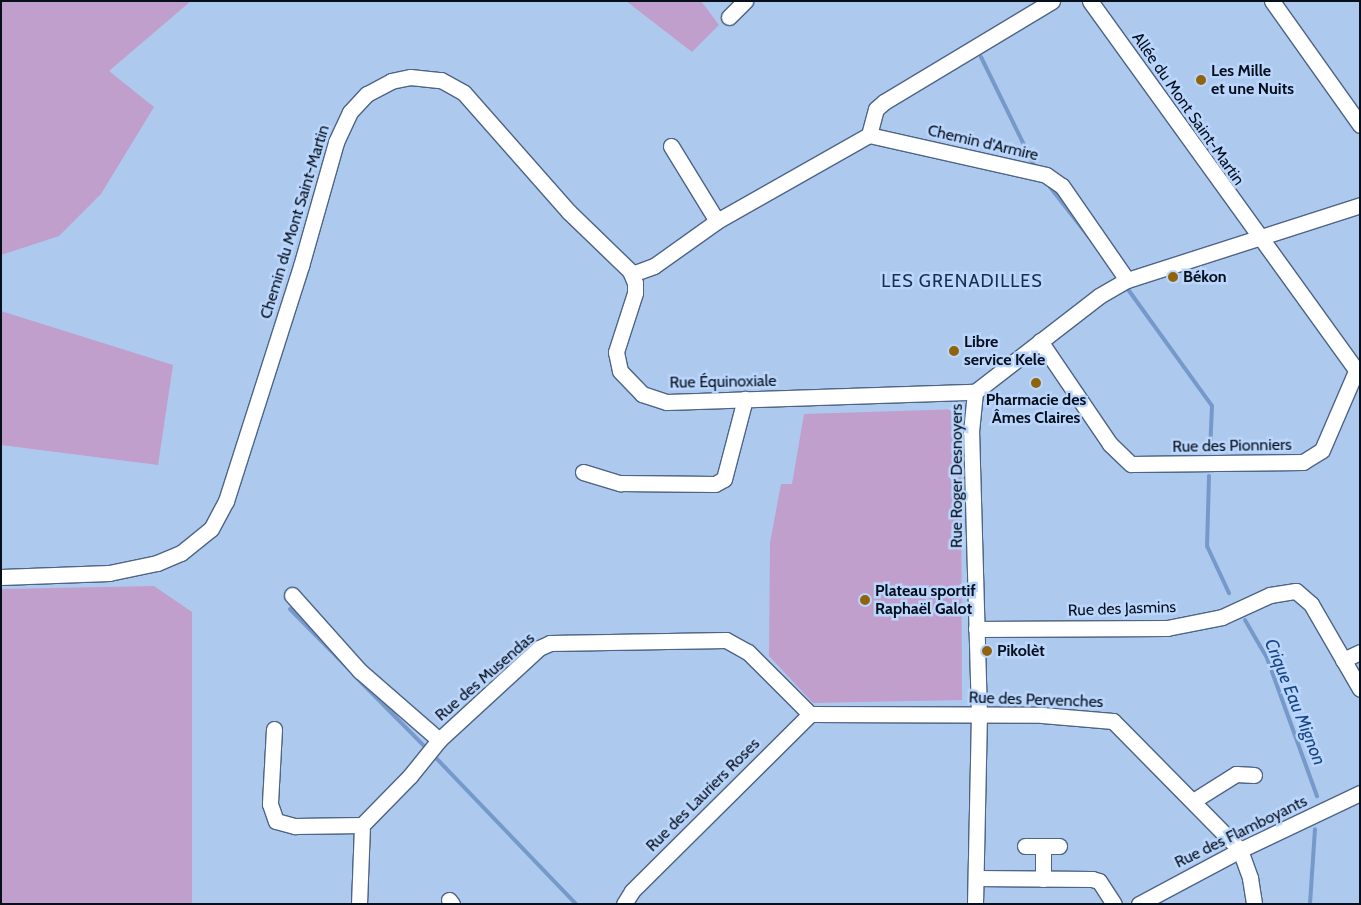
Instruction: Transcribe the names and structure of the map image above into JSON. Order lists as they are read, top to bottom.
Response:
{
  "streets": {
    "street": [
      "Allée du Mont Saint-Martin",
      "Chemin d'Armire",
      "Chemin du Mont Saint-Martin",
      "Rue Équinoxiale",
      "Rue des Pionniers",
      "Rue Roger Desnoyers",
      "Rue des Jasmins",
      "Rue des Musendas",
      "Rue des Pervenches",
      "Rue des Lauriers Roses",
      "Rue des Flamboyants"
    ]
  },
  "crossings": [
    ["Allée du Mont Saint-Martin", "Rue des Pionniers"],
    ["Allée du Mont Saint-Martin", "Rue Roger Desnoyers"],
    ["Chemin d'Armire", "Rue Roger Desnoyers"],
    ["Chemin du Mont Saint-Martin", "Rue Équinoxiale"],
    ["Rue Équinoxiale", "Rue Roger Desnoyers"],
    ["Rue des Pionniers", "Rue Roger Desnoyers"],
    ["Rue Roger Desnoyers", "Rue des Jasmins"],
    ["Rue Roger Desnoyers", "Rue des Pervenches"],
    ["Rue des Musendas", "Rue des Pervenches"],
    ["Rue des Musendas", "Rue des Lauriers Roses"],
    ["Rue des Pervenches", "Rue des Lauriers Roses"],
    ["Rue des Pervenches", "Rue des Flamboyants"]
  ],
  "districts": ["LES GRENADILLES"],
  "water": ["Crique Eau Mignon"],
  "places": [
    "Les Mille et une Nuits",
    "Békon",
    "Libre service Kele",
    "Pharmacie des Âmes Claires",
    "Plateau sportif Raphaël Galot",
    "Pikolèt"
  ]
}
